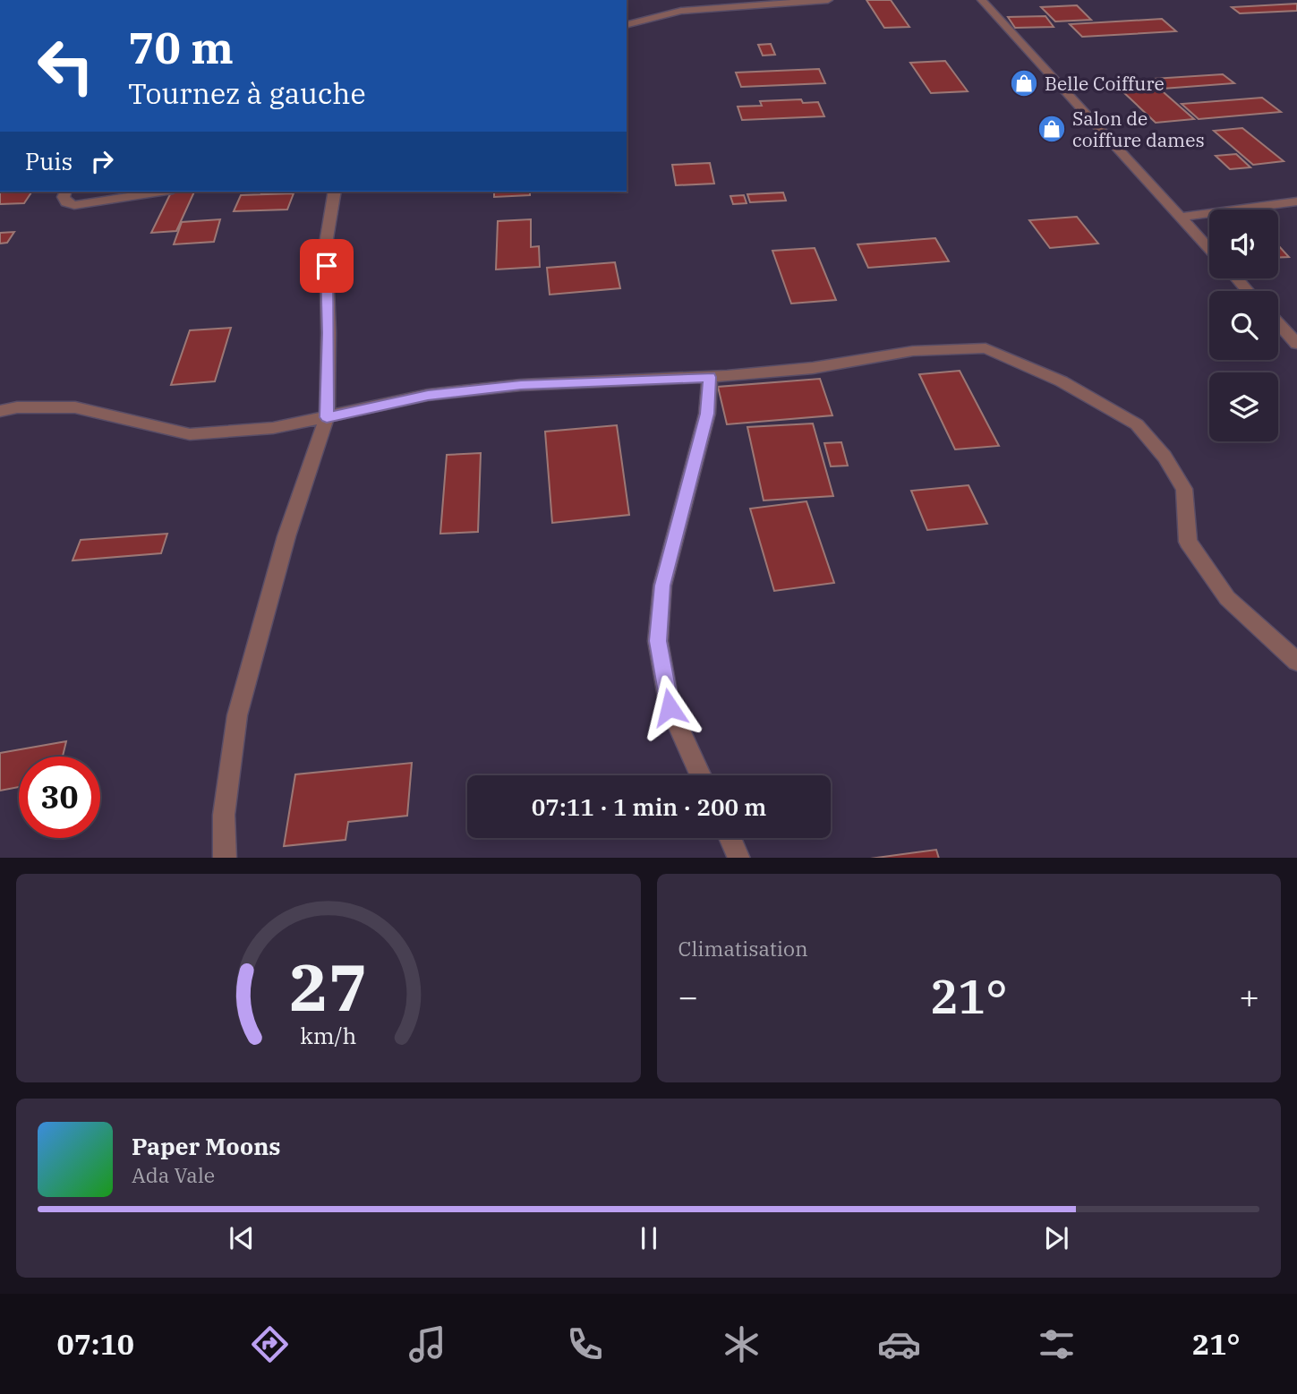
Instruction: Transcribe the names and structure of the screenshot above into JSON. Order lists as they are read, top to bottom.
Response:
{
  "places": {
    "shop": ["Belle Coiffure", "Salon de coiffure dames"]
  },
  "page": {
    "turn": ["70 m", "Tournez à gauche"],
    "then": "Puis",
    "limit": "30",
    "trip": "07:11 · 1 min · 200 m",
    "tile": "Climatisation",
    "heat": ["−", "21°", "+"],
    "song": ["Paper Moons", "Ada Vale"],
    "tabs": ["07:10", "21°"],
    "gauge": ["27", "km/h"]
  }
}
